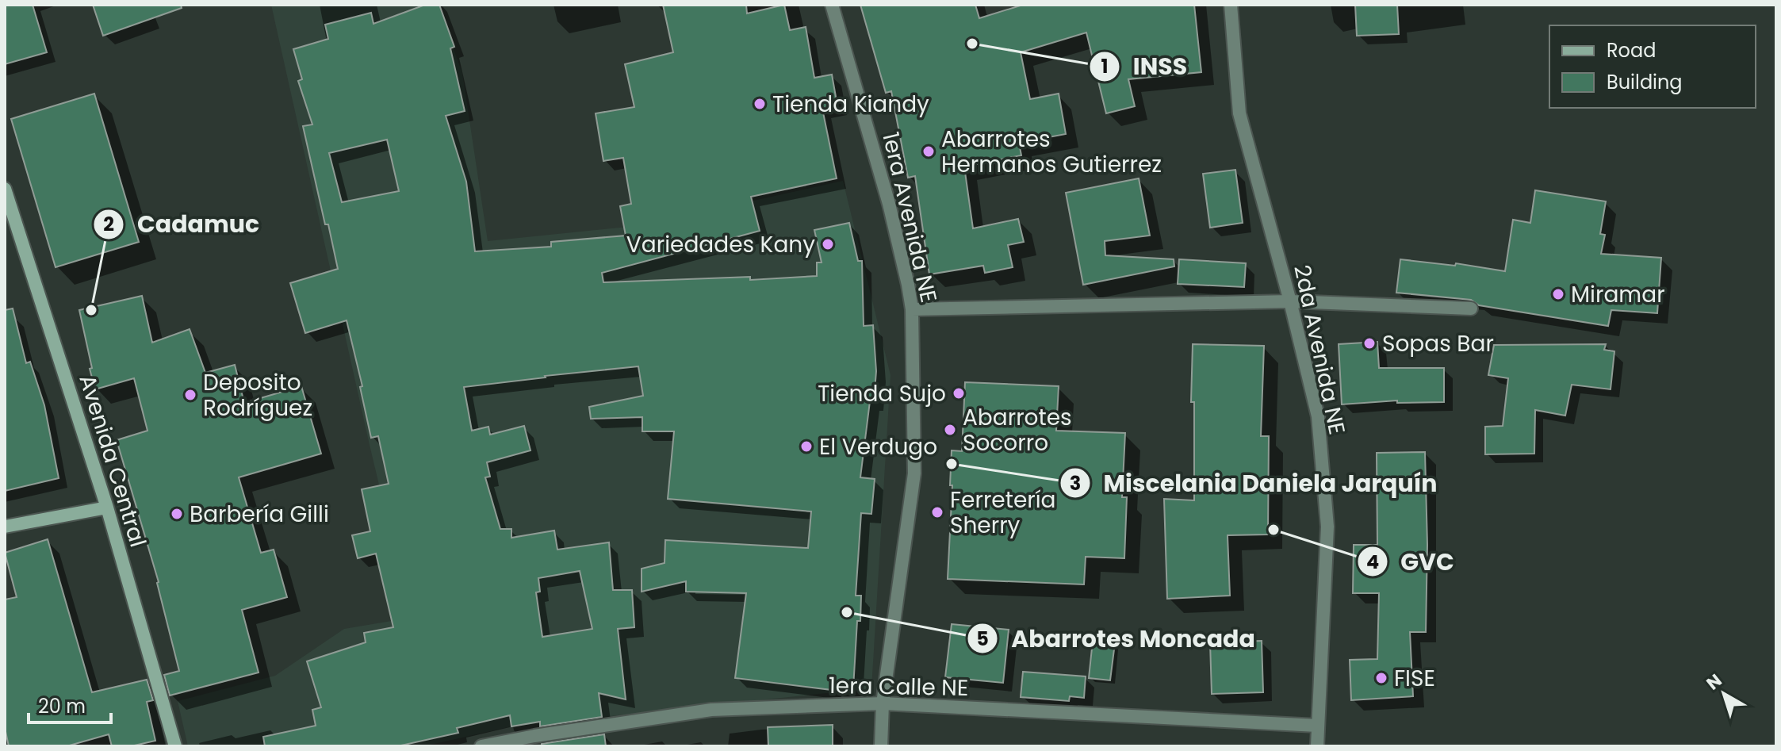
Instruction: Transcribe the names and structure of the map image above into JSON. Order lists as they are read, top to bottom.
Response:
{
  "streets": {
    "street": [
      "1era Avenida NE",
      "2da Avenida NE",
      "Avenida Central",
      "1era Calle NE"
    ]
  },
  "crossings": [
    ["1era Avenida NE", "1era Calle NE"],
    ["2da Avenida NE", "1era Calle NE"]
  ],
  "places": [
    "INSS",
    "Tienda Kiandy",
    "Abarrotes Hermanos Gutierrez",
    "Variedades Kany",
    "Miramar",
    "Cadamuc",
    "Sopas Bar",
    "Tienda Sujo",
    "Deposito Rodríguez",
    "Abarrotes Socorro",
    "El Verdugo",
    "Miscelania Daniela Jarquín",
    "Ferretería Sherry",
    "Barbería Gilli",
    "GVC",
    "Abarrotes Moncada",
    "FISE"
  ],
  "legend": ["Road", "Building"],
  "scale_bar": "20 m",
  "north": "top left"
}
